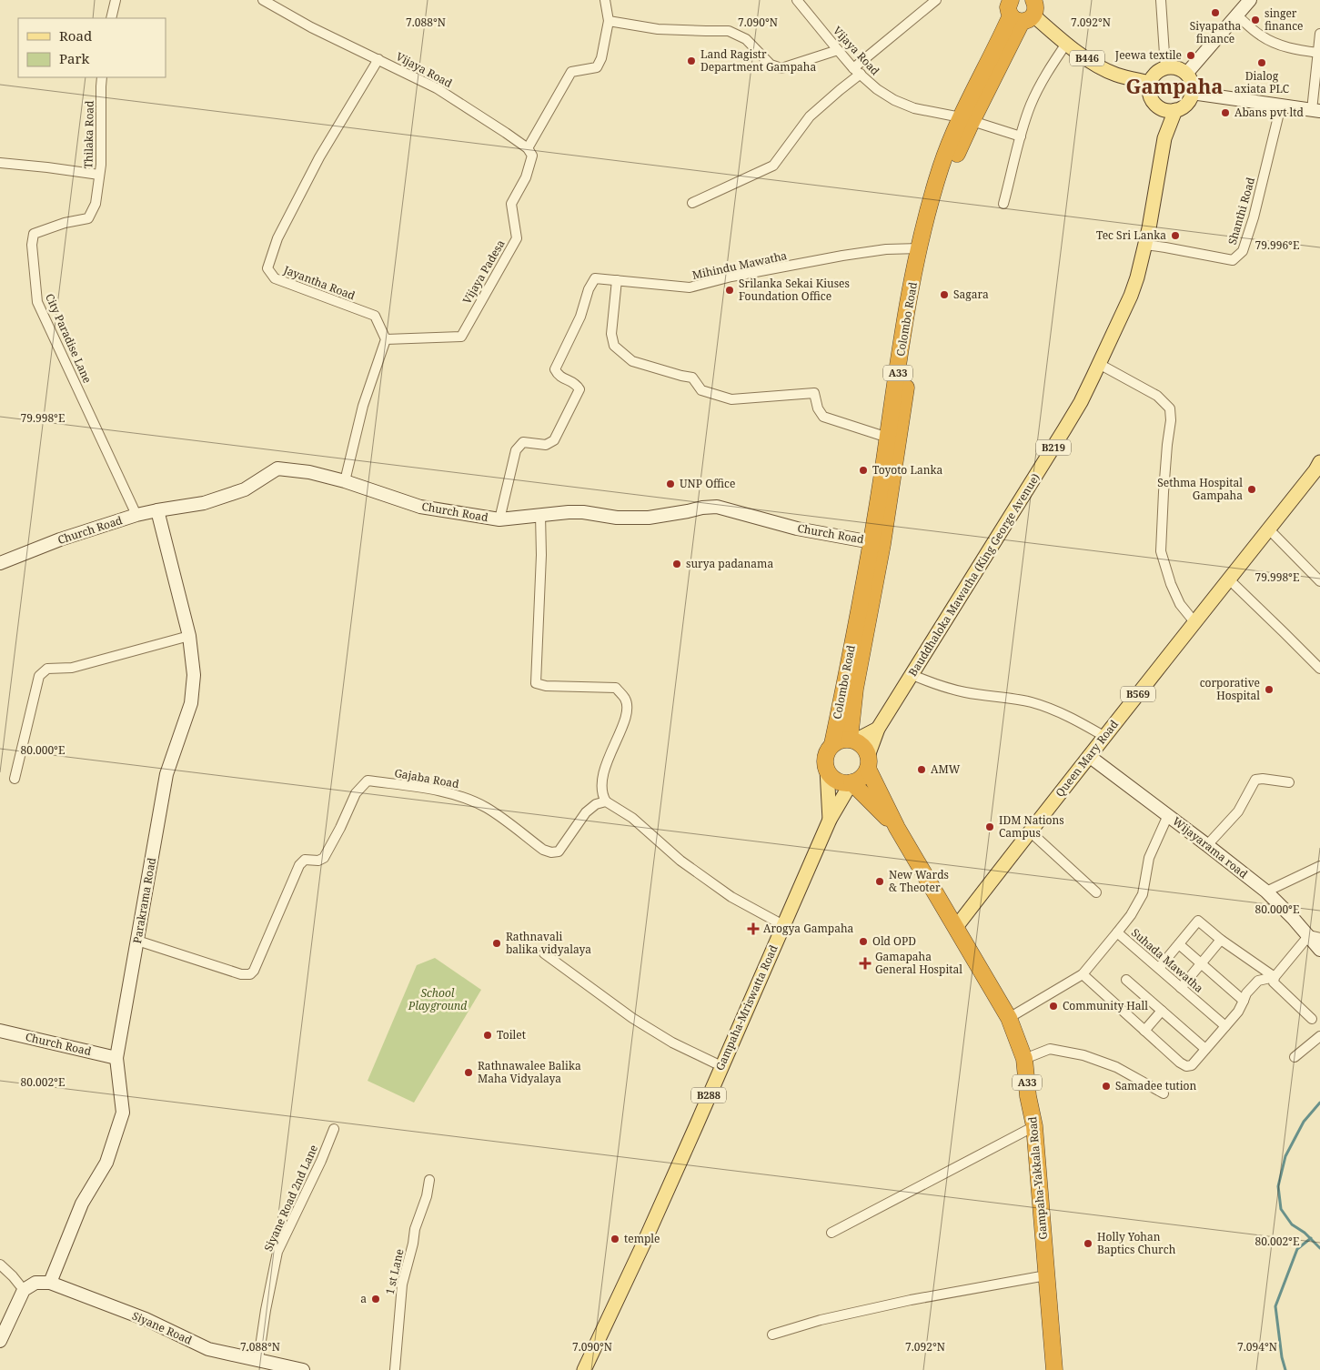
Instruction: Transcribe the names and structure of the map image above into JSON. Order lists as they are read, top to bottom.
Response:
{
  "streets": {
    "highway": ["Colombo Road", "A33", "Gampaha-Yakkala Road"],
    "main road": [
      "B446",
      "B219",
      "Bauddhaloka Mawatha (King George Avenue)",
      "B569",
      "Queen Mary Road",
      "Gampaha-Mriswatta Road",
      "B288"
    ],
    "street": [
      "Vijaya Road",
      "Thilaka Road",
      "Shanthi Road",
      "Mihindu Mawatha",
      "Vijaya Padesa",
      "Jayantha Road",
      "City Paradise Lane",
      "Church Road",
      "Gajaba Road",
      "Wijayarama road",
      "Parakrama Road",
      "Suhada Mawatha",
      "Siyane Road 2nd Lane",
      "1 st Lane",
      "Siyane Road"
    ]
  },
  "crossings": [
    ["Vijaya Road", "Vijaya Padesa"],
    ["Vijaya Road", "Jayantha Road"],
    ["Vijaya Road", "Colombo Road"],
    ["B446", "Colombo Road"],
    ["B446", "Bauddhaloka Mawatha (King George Avenue)"],
    ["Thilaka Road", "City Paradise Lane"],
    ["Shanthi Road", "Bauddhaloka Mawatha (King George Avenue)"],
    ["Mihindu Mawatha", "Colombo Road"],
    ["Mihindu Mawatha", "Church Road"],
    ["Vijaya Padesa", "Jayantha Road"],
    ["Colombo Road", "Church Road"],
    ["Colombo Road", "Bauddhaloka Mawatha (King George Avenue)"],
    ["Colombo Road", "Gampaha-Mriswatta Road"],
    ["Colombo Road", "Gampaha-Yakkala Road"],
    ["City Paradise Lane", "Church Road"],
    ["Church Road", "Parakrama Road"],
    ["Bauddhaloka Mawatha (King George Avenue)", "Gampaha-Mriswatta Road"],
    ["Bauddhaloka Mawatha (King George Avenue)", "Gampaha-Yakkala Road"],
    ["Queen Mary Road", "Wijayarama road"],
    ["Queen Mary Road", "Gampaha-Yakkala Road"],
    ["Gajaba Road", "Parakrama Road"],
    ["Parakrama Road", "Siyane Road"],
    ["Suhada Mawatha", "Gampaha-Yakkala Road"],
    ["Gampaha-Mriswatta Road", "Gampaha-Yakkala Road"],
    ["Siyane Road 2nd Lane", "Siyane Road"]
  ],
  "districts": ["Gampaha"],
  "parks": ["School Playground"],
  "places": {
    "other": [
      "Siyapatha finance",
      "singer finance",
      "Jeewa textile",
      "Land Ragistr Department Gampaha",
      "Dialog axiata PLC",
      "Abans pvt ltd",
      "Tec Sri Lanka",
      "Srilanka Sekai Kiuses Foundation Office",
      "Sagara",
      "Toyoto Lanka",
      "UNP Office",
      "Sethma Hospital Gampaha",
      "surya padanama",
      "corporative Hospital",
      "AMW",
      "IDM Nations Campus",
      "New Wards & Theoter",
      "Old OPD",
      "Rathnavali balika vidyalaya",
      "Community Hall",
      "Toilet",
      "Rathnawalee Balika Maha Vidyalaya",
      "Samadee tution",
      "temple",
      "Holly Yohan Baptics Church",
      "a"
    ],
    "health": ["Arogya Gampaha", "Gamapaha General Hospital"]
  },
  "legend": ["Road", "Park"],
  "coordinates": [
    "7.088°N",
    "7.090°N",
    "7.092°N",
    "79.996°E",
    "79.998°E",
    "80.000°E",
    "80.002°E",
    "7.094°N"
  ]
}
